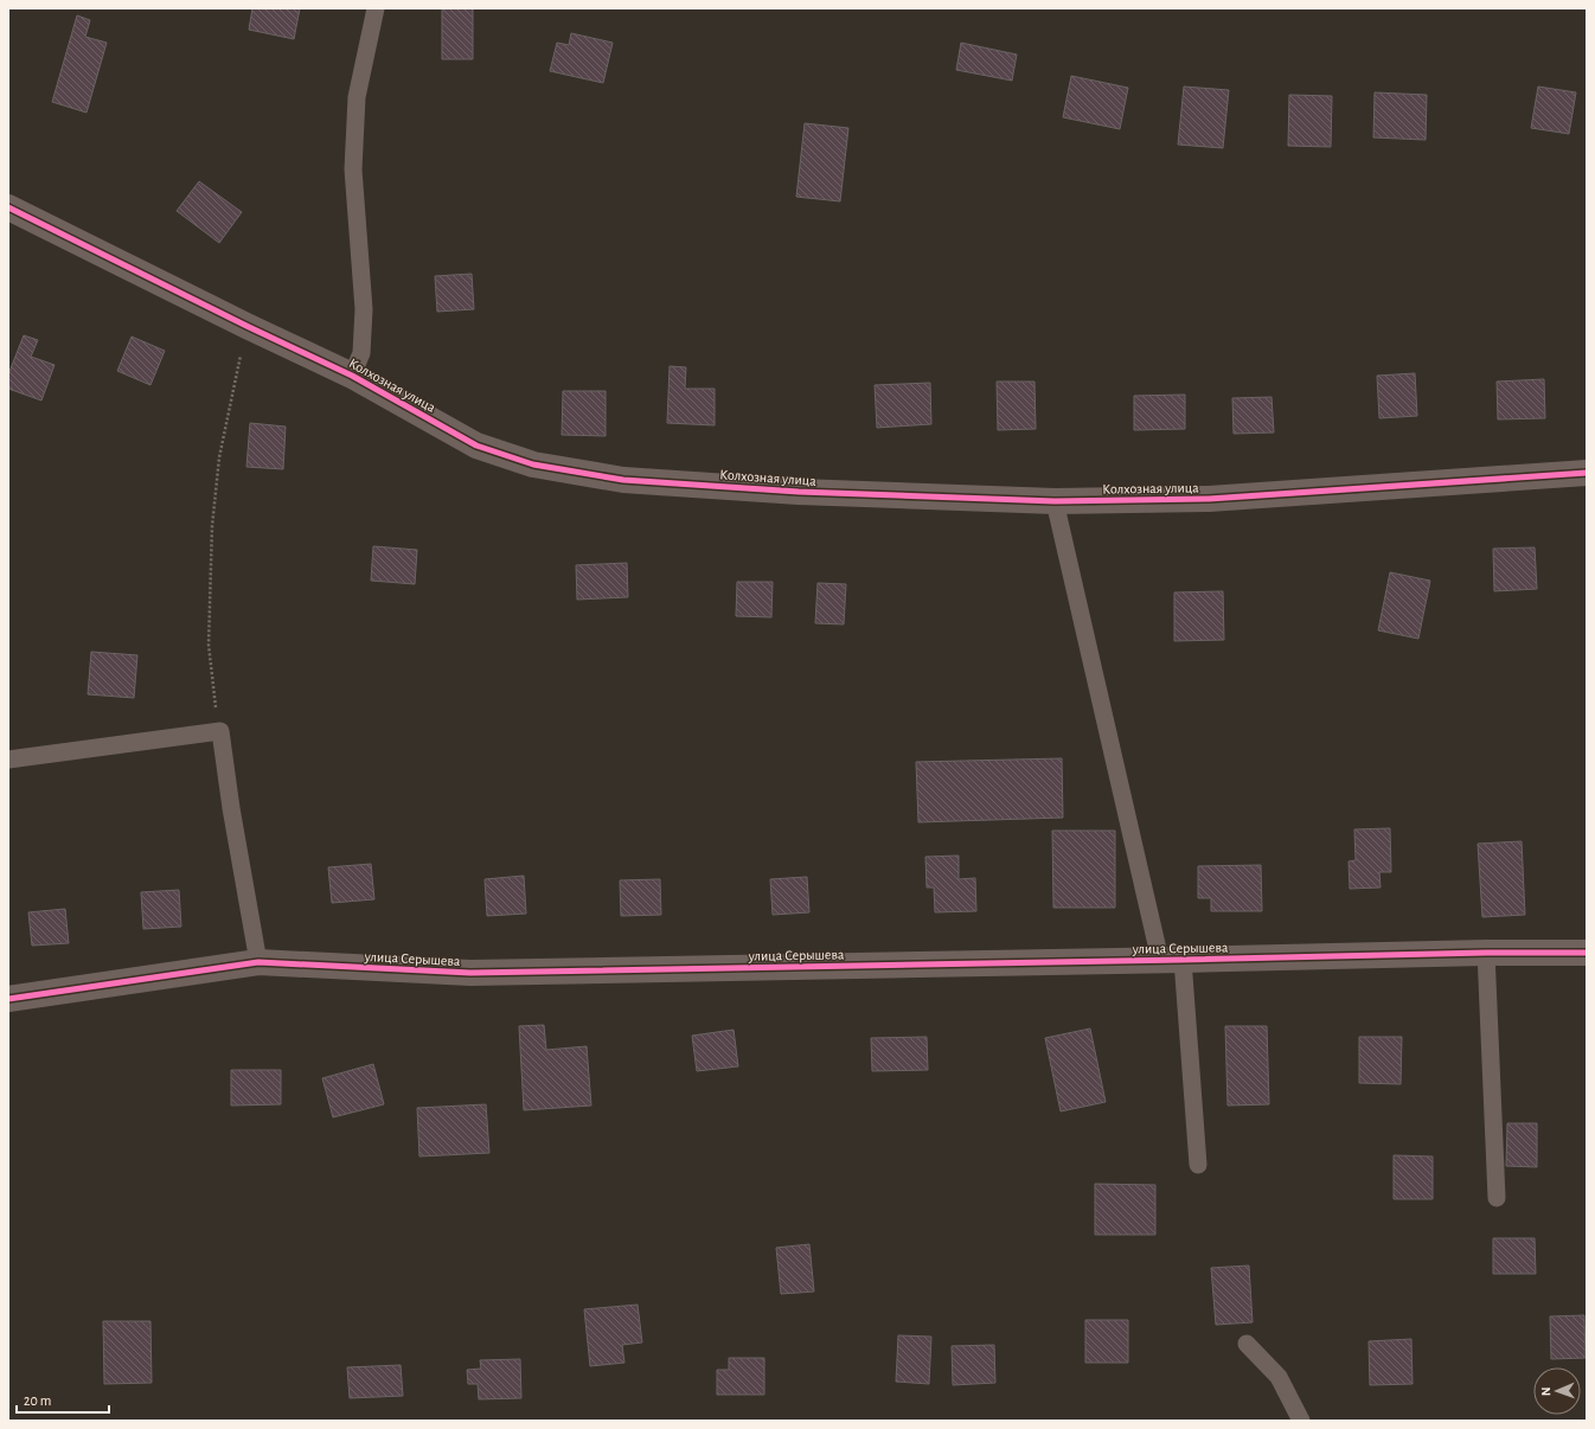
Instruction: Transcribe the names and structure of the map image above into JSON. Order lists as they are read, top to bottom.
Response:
{
  "streets": {
    "street": ["Колхозная улица", "улица Серышева"]
  },
  "scale_bar": "20 m",
  "north": "left"
}
